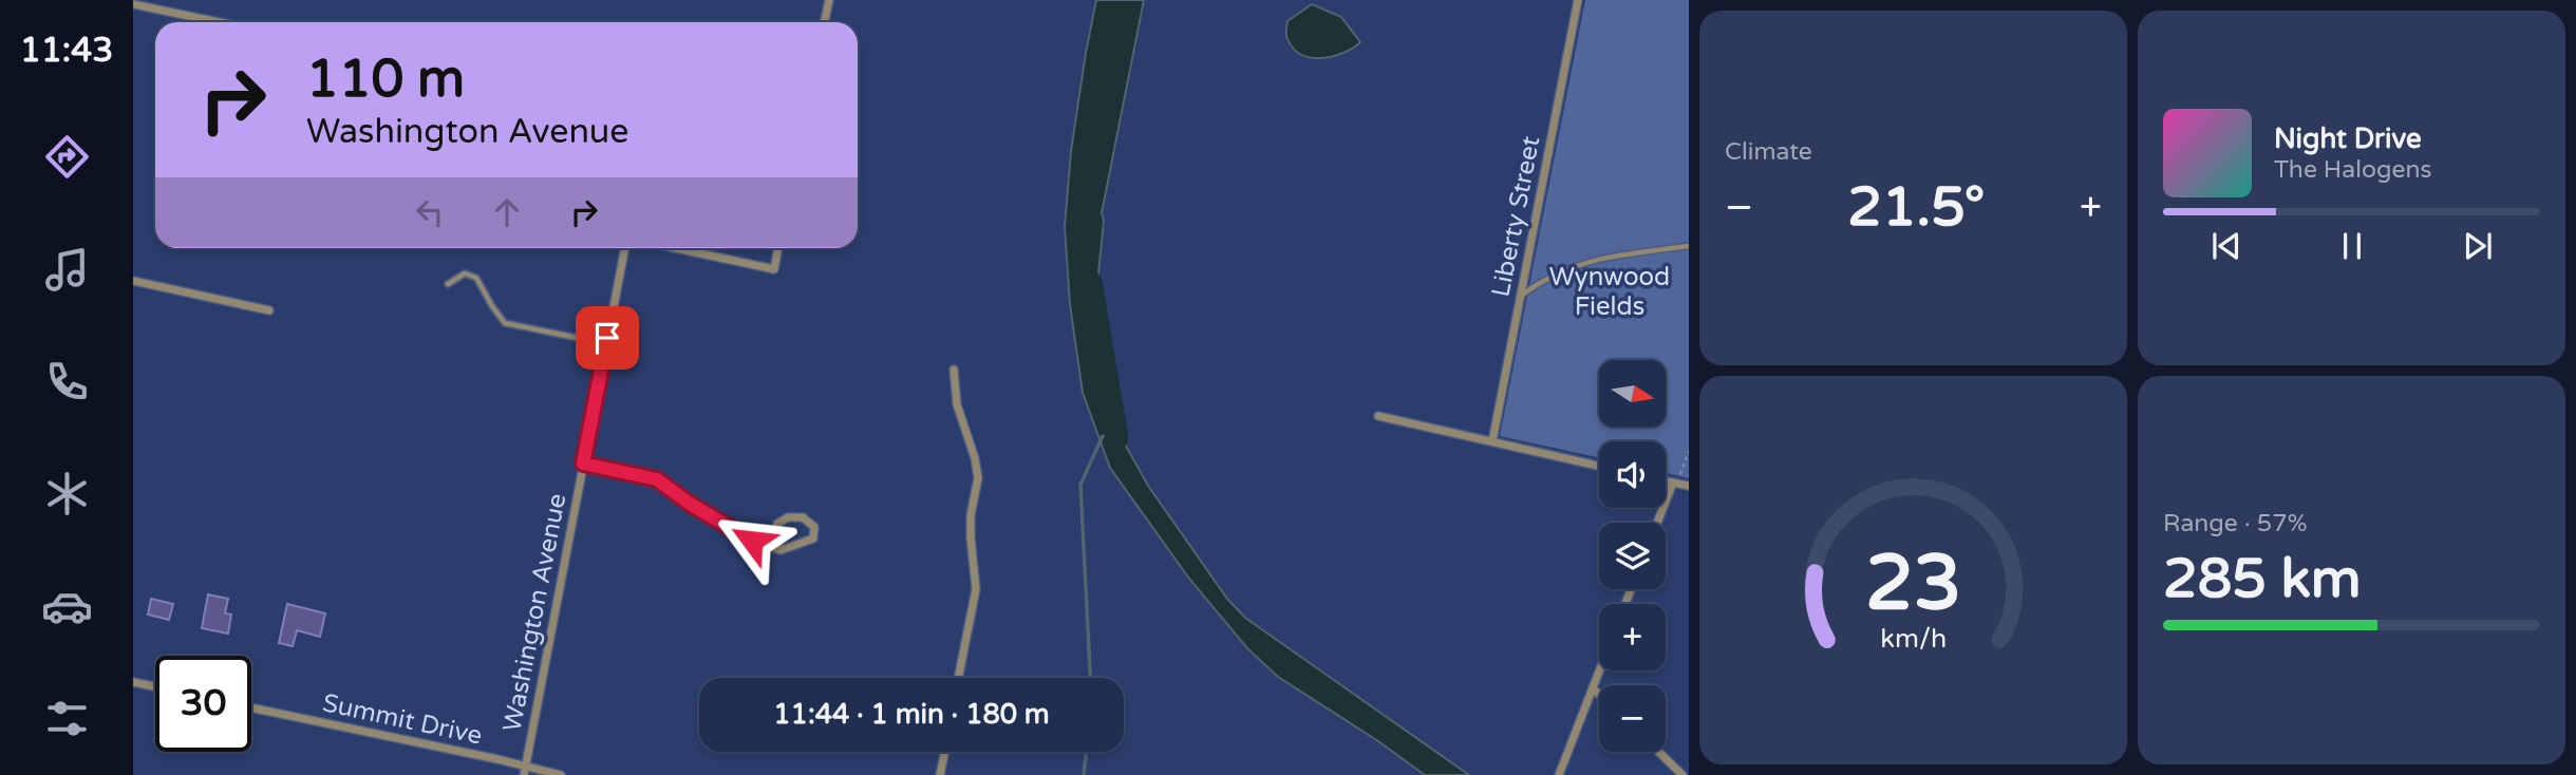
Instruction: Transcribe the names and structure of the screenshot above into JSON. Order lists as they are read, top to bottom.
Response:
{
  "streets": {
    "street": ["Liberty Street", "Washington Avenue", "Summit Drive"]
  },
  "crossings": [
    ["Washington Avenue", "Summit Drive"]
  ],
  "parks": ["Wynwood Fields"],
  "north": "right",
  "page": {
    "tabs": "11:43",
    "tile": [
      "Climate",
      ["Range · 57%", "285 km"]
    ],
    "turn": ["110 m", "Washington Avenue"],
    "song": ["Night Drive", "The Halogens"],
    "heat": ["−", "21.5°", "+"],
    "map_buttons": ["+", "−"],
    "limit": "30",
    "trip": "11:44 · 1 min · 180 m",
    "gauge": ["23", "km/h"]
  }
}
